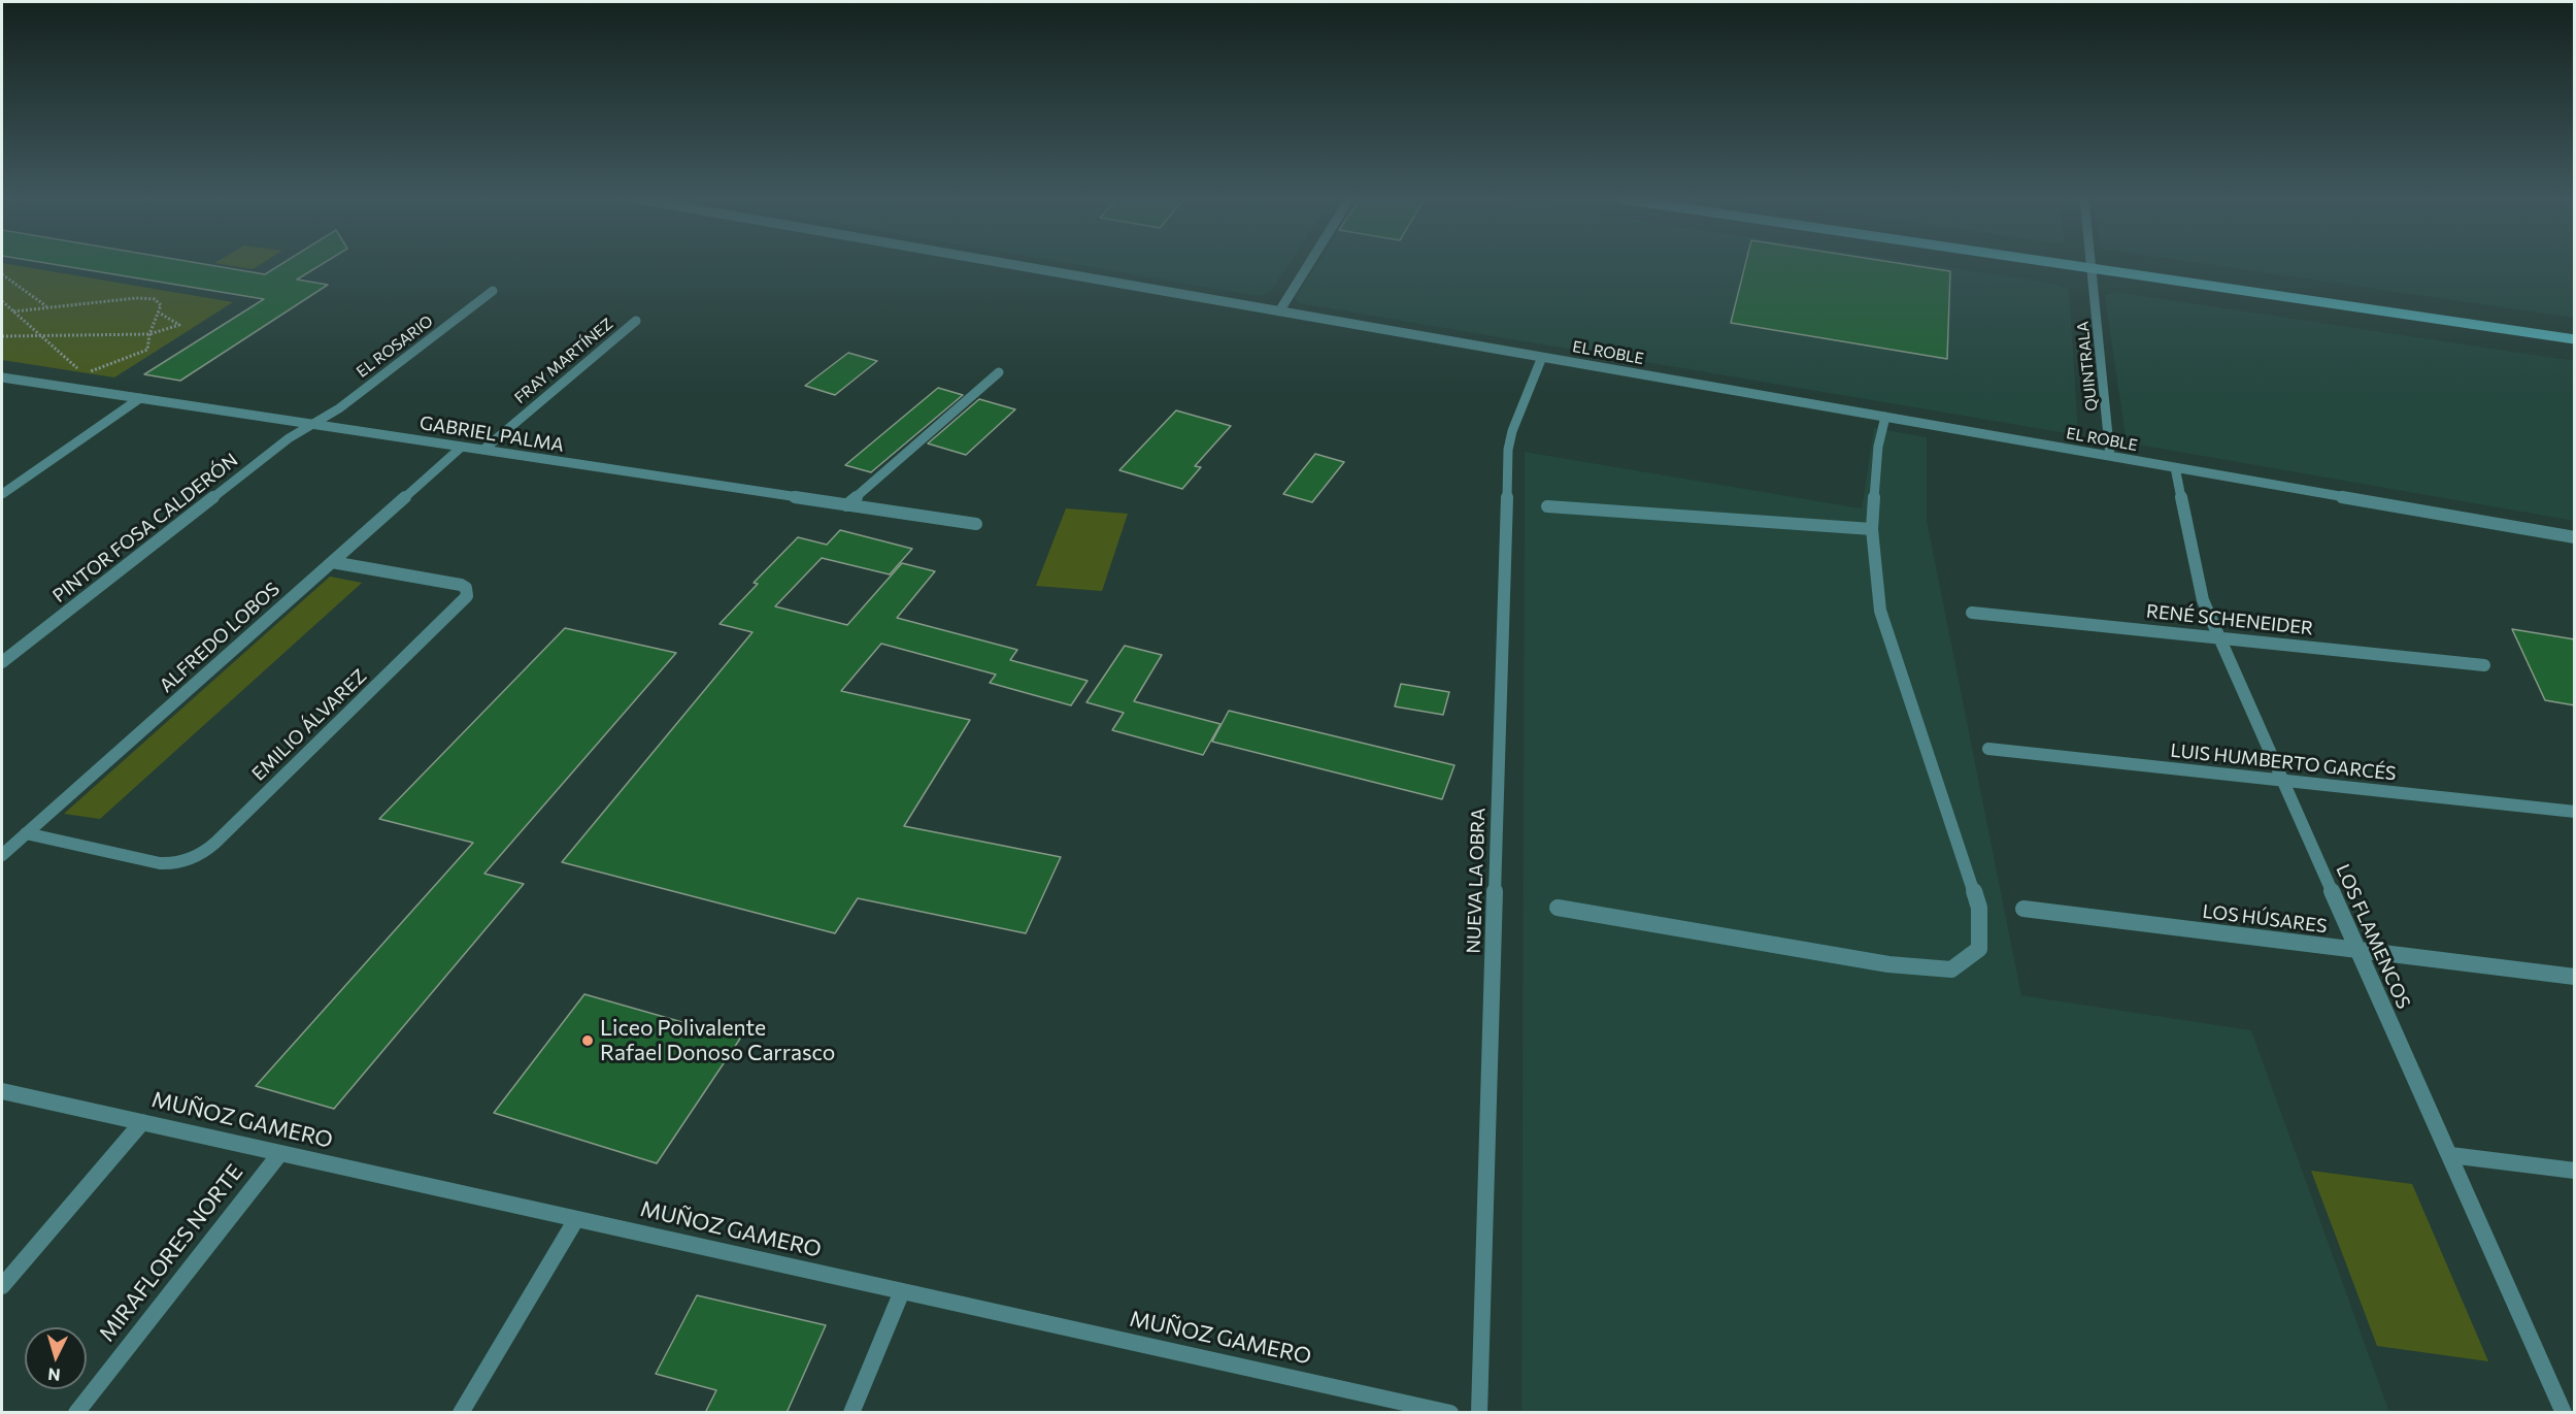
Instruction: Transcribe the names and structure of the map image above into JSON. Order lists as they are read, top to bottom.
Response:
{
  "streets": {
    "street": [
      "EL ROSARIO",
      "EL ROBLE",
      "FRAY MARTÍNEZ",
      "QUINTRALA",
      "GABRIEL PALMA",
      "PINTOR FOSA CALDERÓN",
      "RENÉ SCHENEIDER",
      "ALFREDO LOBOS",
      "EMILIO ÁLVAREZ",
      "LUIS HUMBERTO GARCÉS",
      "NUEVA LA OBRA",
      "LOS HÚSARES",
      "LOS FLAMENCOS",
      "MUÑOZ GAMERO",
      "MIRAFLORES NORTE"
    ]
  },
  "crossings": [
    ["EL ROSARIO", "GABRIEL PALMA"],
    ["EL ROSARIO", "PINTOR FOSA CALDERÓN"],
    ["EL ROBLE", "QUINTRALA"],
    ["EL ROBLE", "NUEVA LA OBRA"],
    ["EL ROBLE", "LOS FLAMENCOS"],
    ["FRAY MARTÍNEZ", "GABRIEL PALMA"],
    ["GABRIEL PALMA", "PINTOR FOSA CALDERÓN"],
    ["GABRIEL PALMA", "ALFREDO LOBOS"],
    ["RENÉ SCHENEIDER", "LOS FLAMENCOS"],
    ["ALFREDO LOBOS", "EMILIO ÁLVAREZ"],
    ["LUIS HUMBERTO GARCÉS", "LOS FLAMENCOS"],
    ["LOS HÚSARES", "LOS FLAMENCOS"],
    ["MUÑOZ GAMERO", "MIRAFLORES NORTE"]
  ],
  "places": ["Liceo Polivalente Rafael Donoso Carrasco"],
  "north": "bottom"
}
